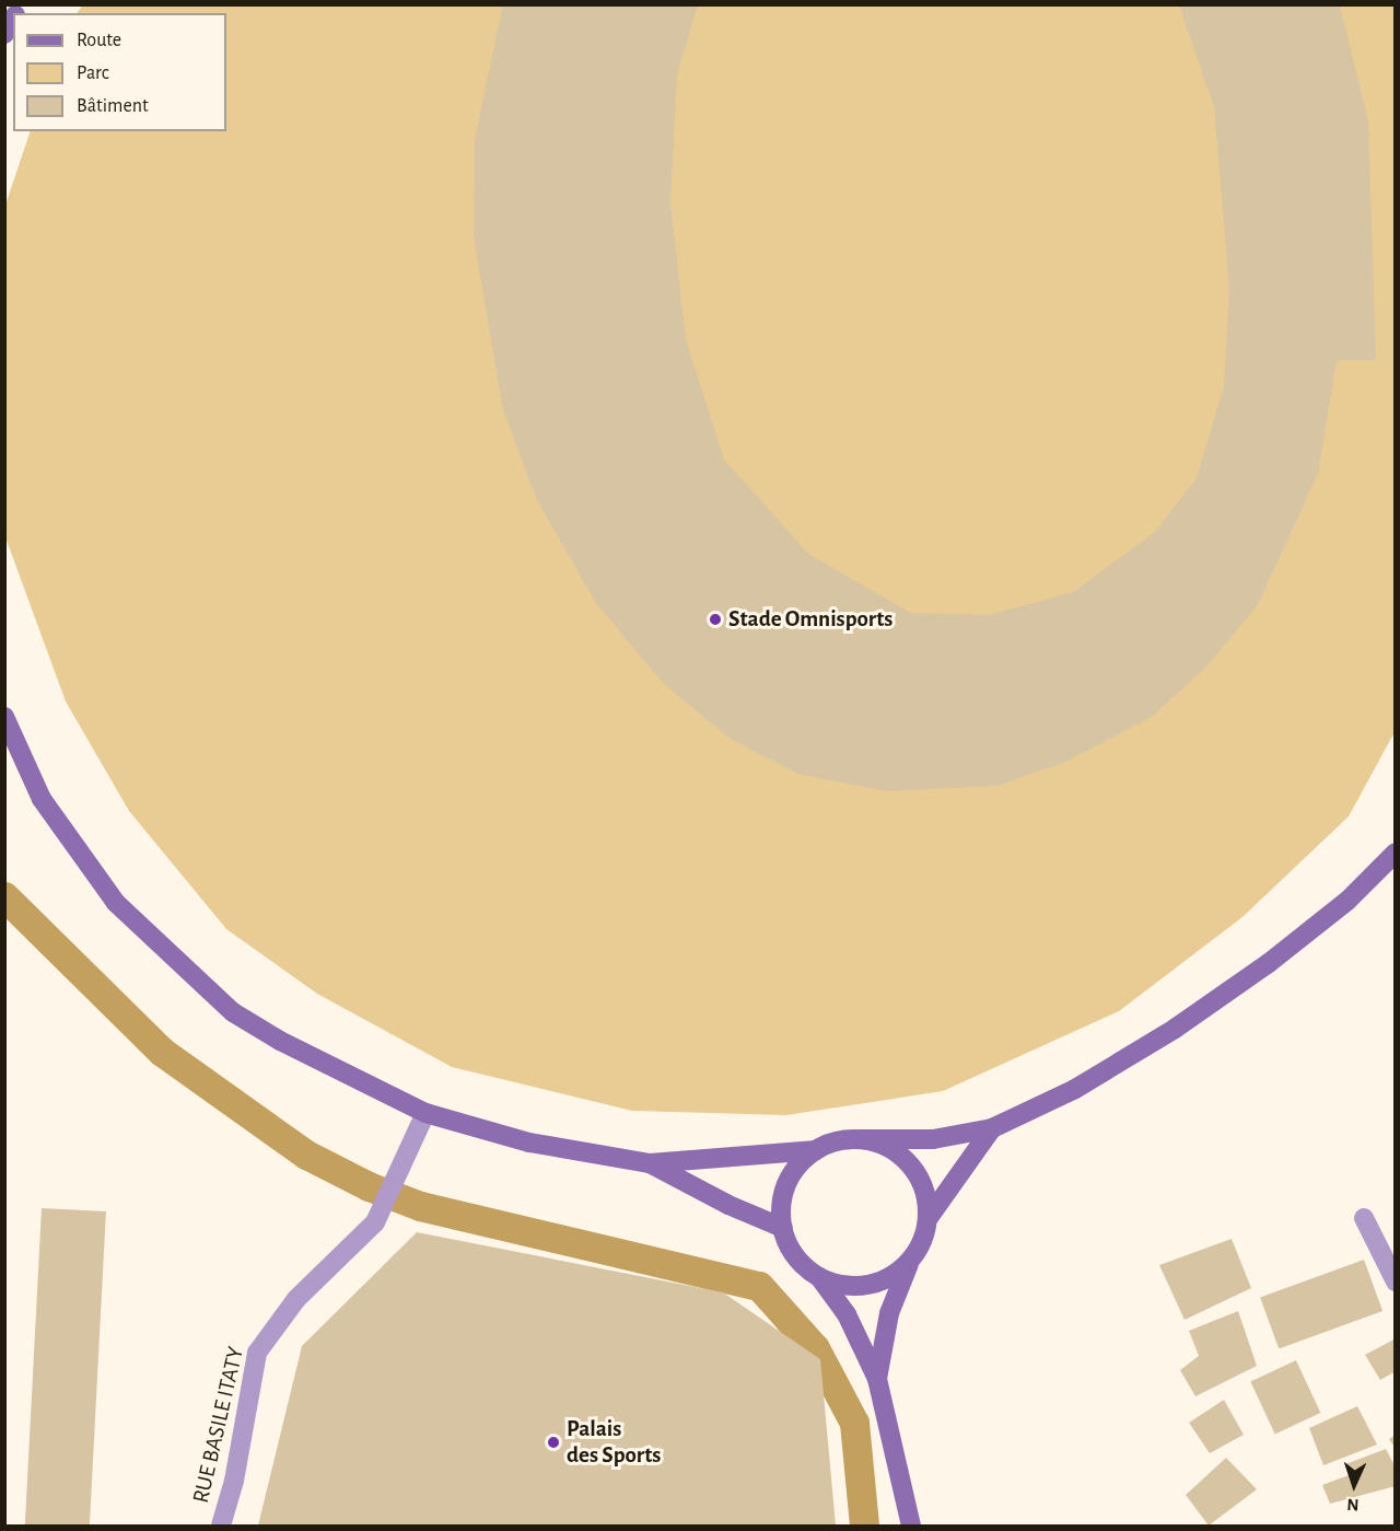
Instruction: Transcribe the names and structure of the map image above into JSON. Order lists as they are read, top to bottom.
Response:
{
  "streets": {
    "street": ["RUE BASILE ITATY"]
  },
  "places": ["Stade Omnisports", "Palais des Sports"],
  "legend": ["Route", "Parc", "Bâtiment"],
  "north": "bottom"
}
